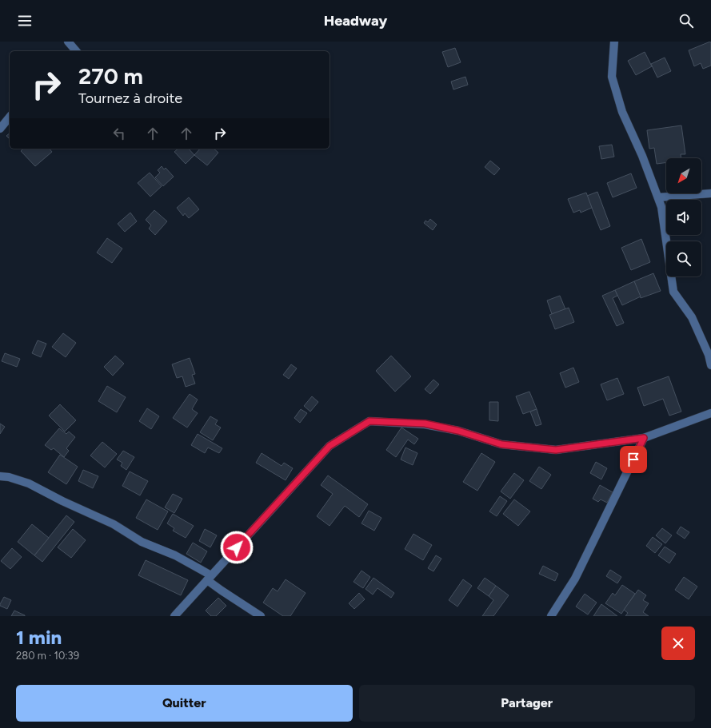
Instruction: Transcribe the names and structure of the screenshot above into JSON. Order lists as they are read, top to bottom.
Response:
{
  "north": "bottom left",
  "page": {
    "header": "Headway",
    "turn": ["270 m", "Tournez à droite"],
    "heading": ["1 min", "280 m · 10:39"],
    "buttons": ["Quitter", "Partager"]
  }
}
